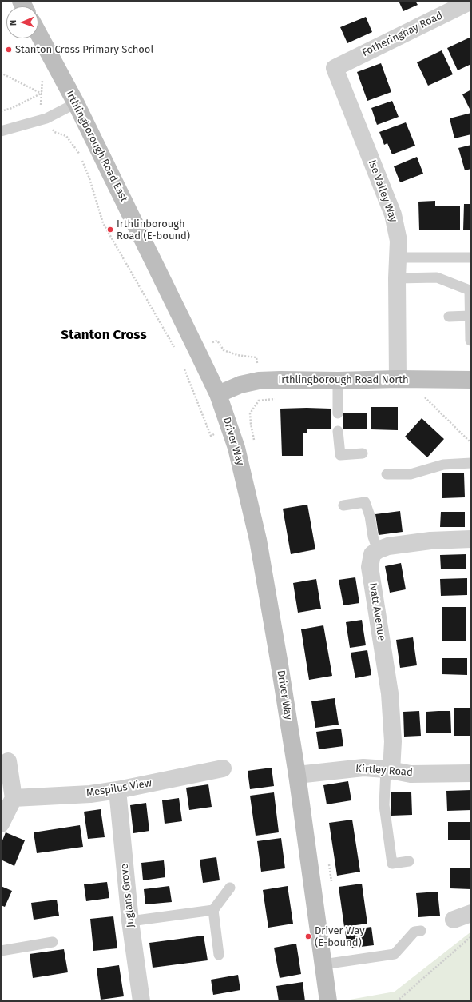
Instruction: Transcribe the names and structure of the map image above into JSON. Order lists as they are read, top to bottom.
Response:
{
  "streets": {
    "main road": ["Irthlingborough Road East", "Irthlingborough Road North", "Driver Way"],
    "street": [
      "Fotheringhay Road",
      "Ise Valley Way",
      "Ivatt Avenue",
      "Kirtley Road",
      "Mespilus View",
      "Juglans Grove"
    ]
  },
  "crossings": [
    ["Fotheringhay Road", "Ise Valley Way"],
    ["Irthlingborough Road East", "Irthlingborough Road North"],
    ["Irthlingborough Road East", "Driver Way"],
    ["Ise Valley Way", "Irthlingborough Road North"],
    ["Irthlingborough Road North", "Driver Way"],
    ["Driver Way", "Kirtley Road"],
    ["Ivatt Avenue", "Kirtley Road"],
    ["Mespilus View", "Juglans Grove"]
  ],
  "districts": ["Stanton Cross"],
  "places": ["Stanton Cross Primary School", "Irthlinborough Road (E-bound)", "Driver Way (E-bound)"],
  "north": "left"
}
